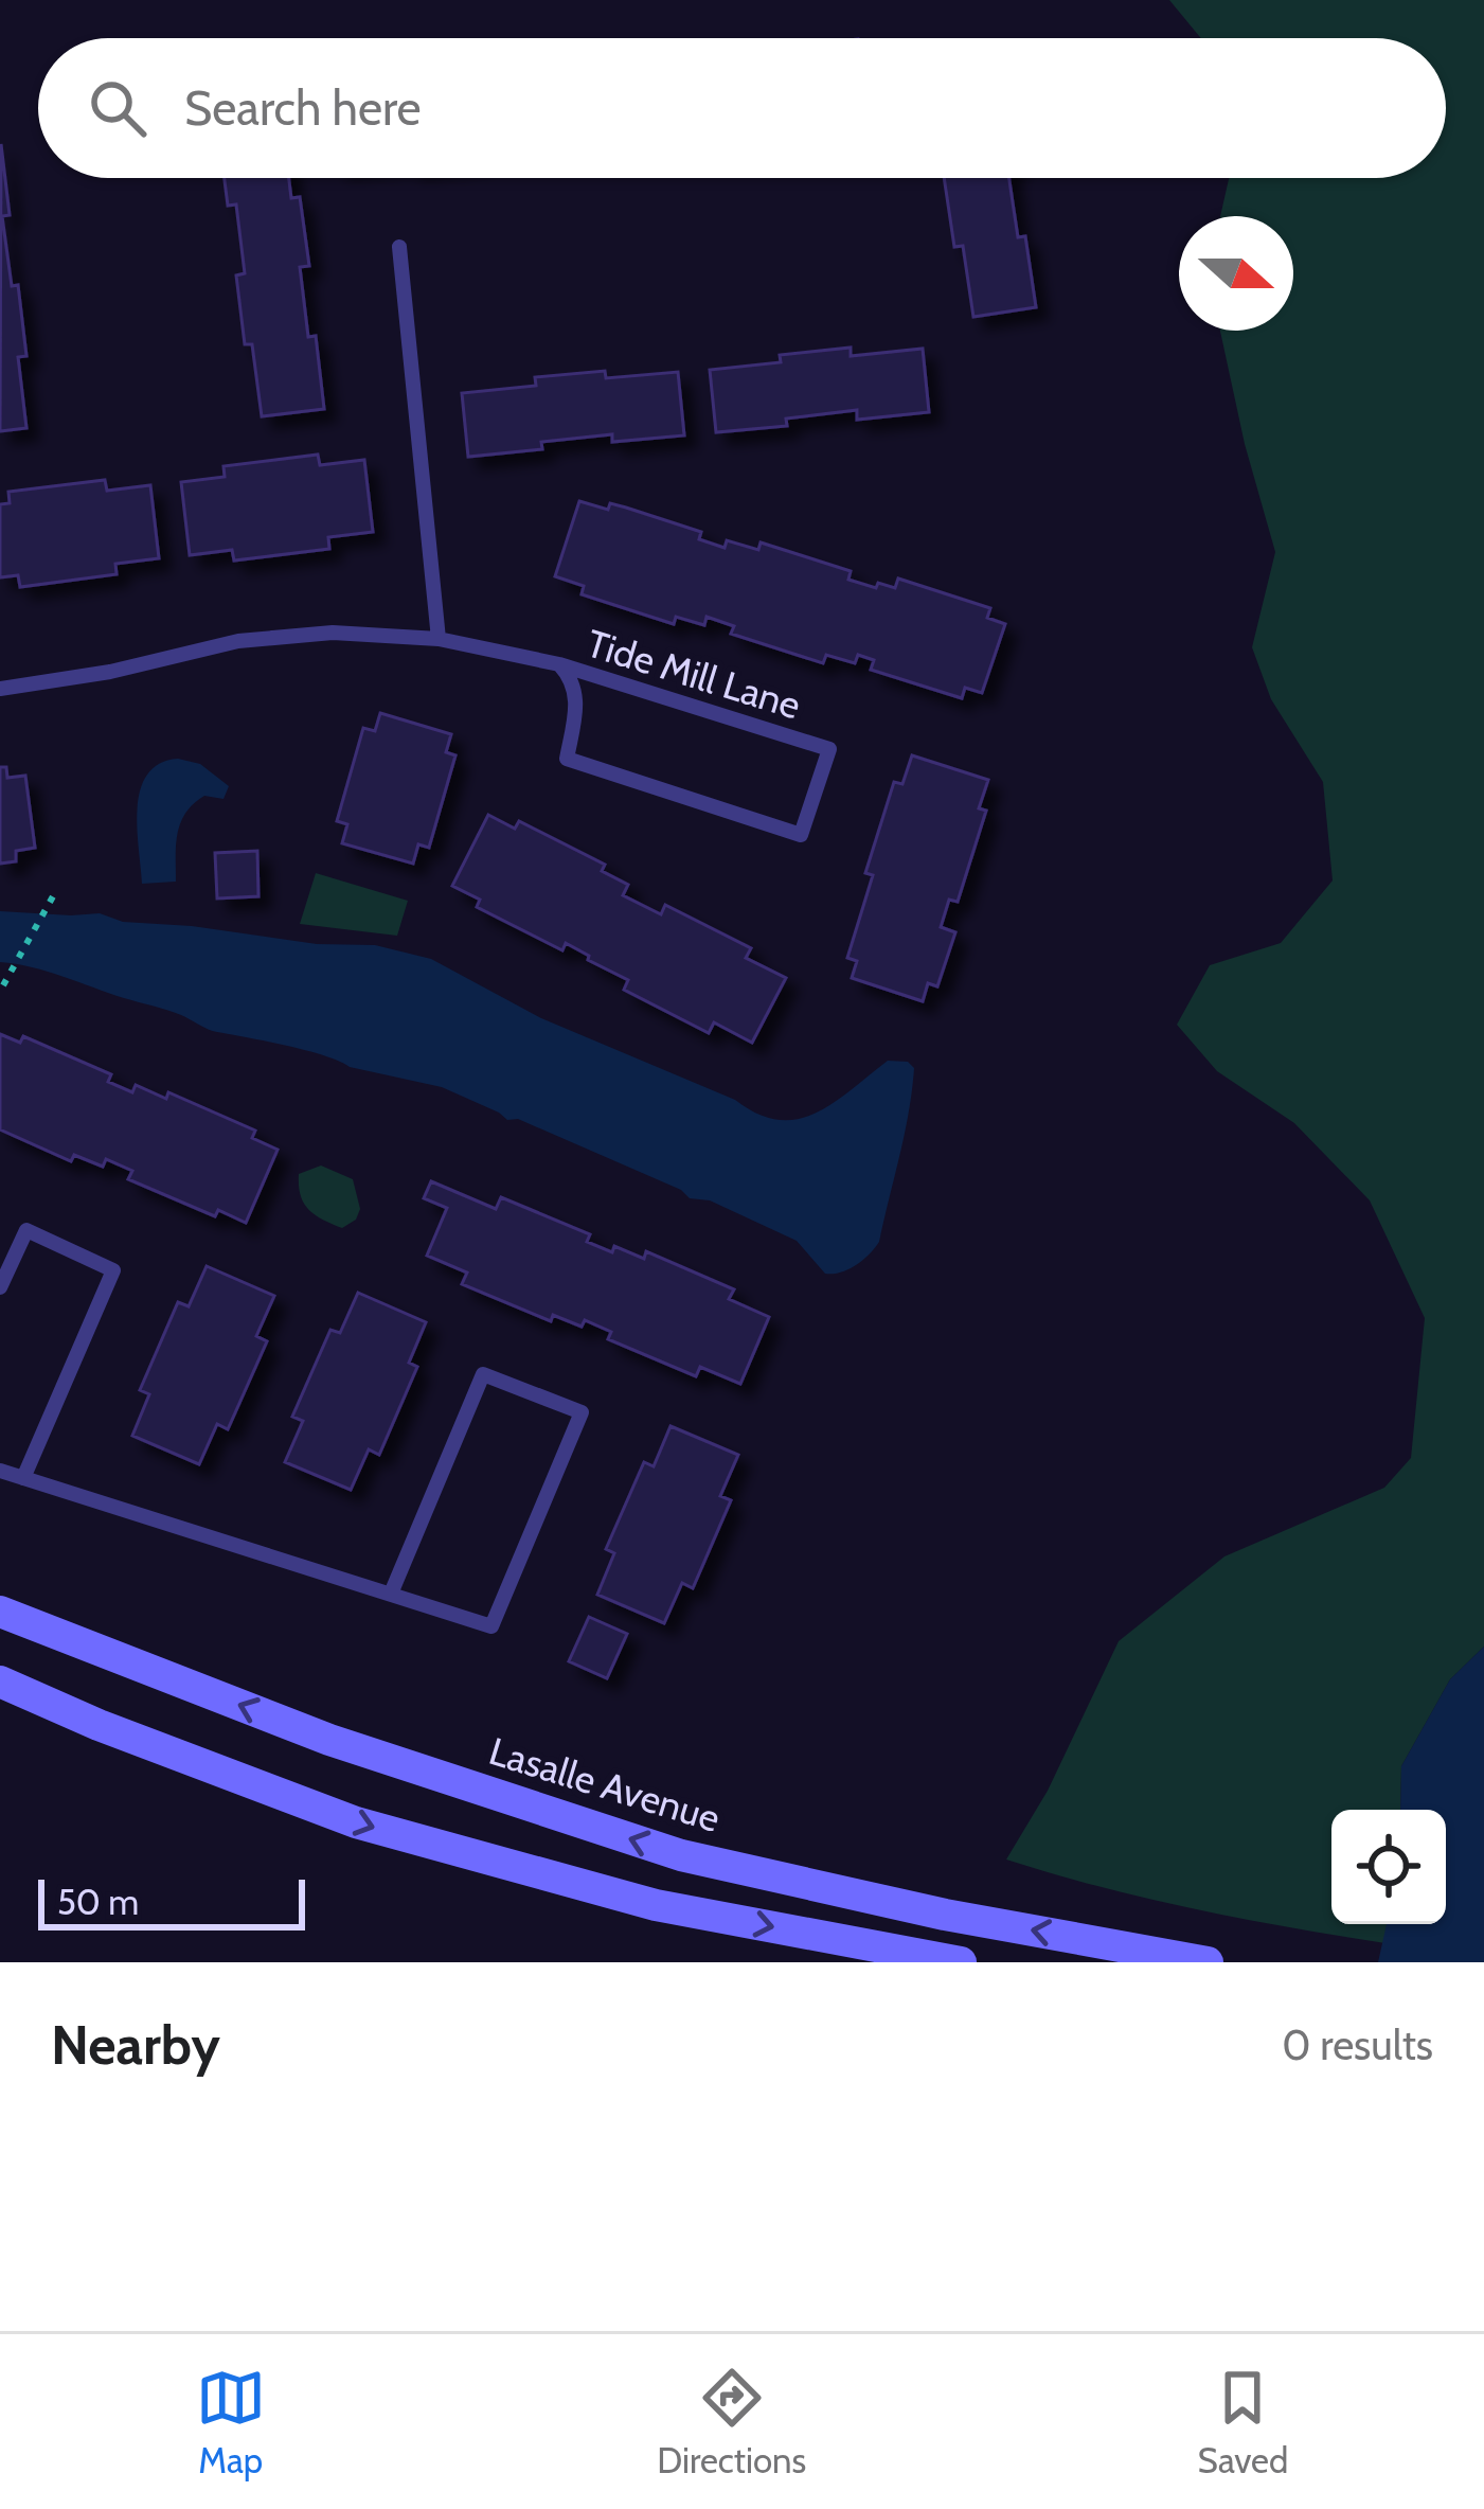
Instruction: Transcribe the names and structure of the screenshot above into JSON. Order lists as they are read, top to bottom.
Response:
{
  "streets": {
    "main road": ["Lasalle Avenue"],
    "lane": ["Tide Mill Lane"]
  },
  "scale_bar": "50 m",
  "north": "right",
  "page": {
    "search": "Search here",
    "scale": "50 m",
    "heading": ["Nearby", "0 results"],
    "nav": ["Map", "Directions", "Saved"]
  }
}
